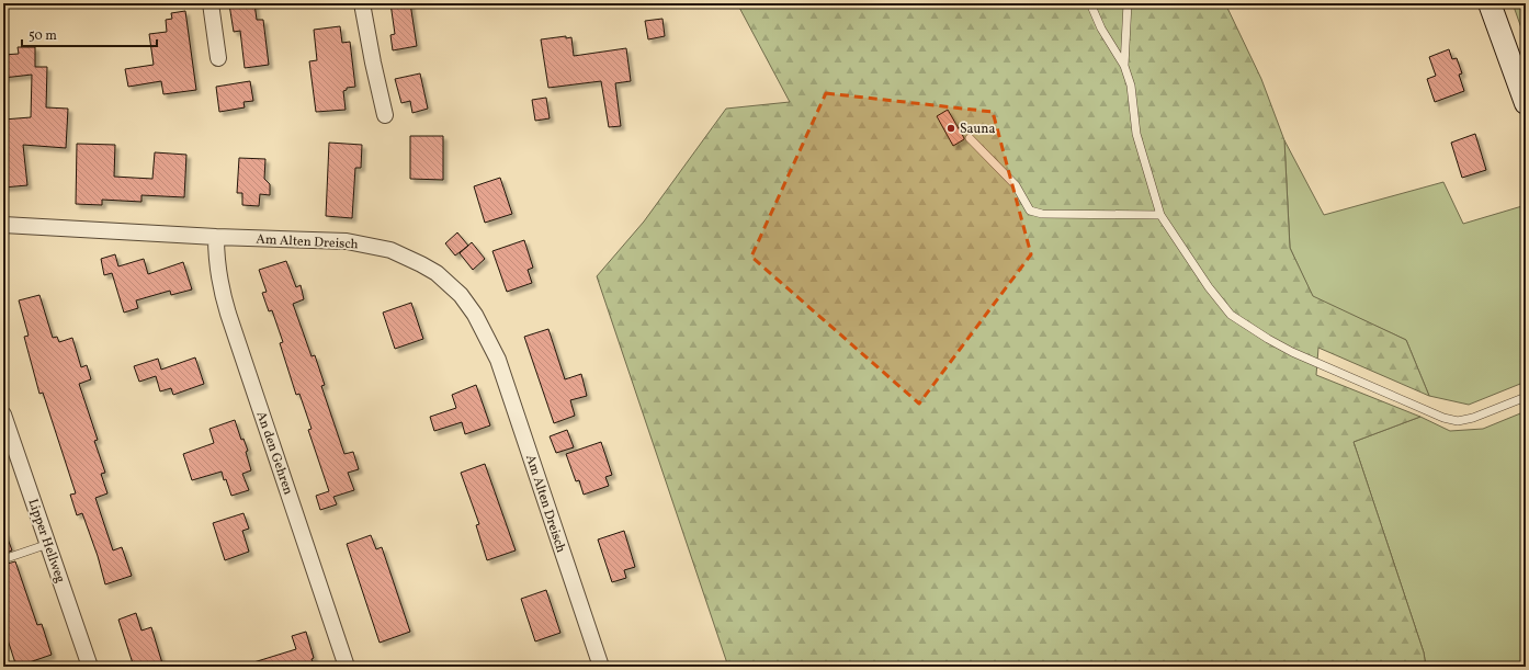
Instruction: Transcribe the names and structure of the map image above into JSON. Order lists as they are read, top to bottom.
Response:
{
  "streets": {
    "street": ["Am Alten Dreisch", "An den Gehren", "Lipper Hellweg"]
  },
  "crossings": [
    ["Am Alten Dreisch", "An den Gehren"]
  ],
  "places": ["Sauna"],
  "scale_bar": "50 m"
}
